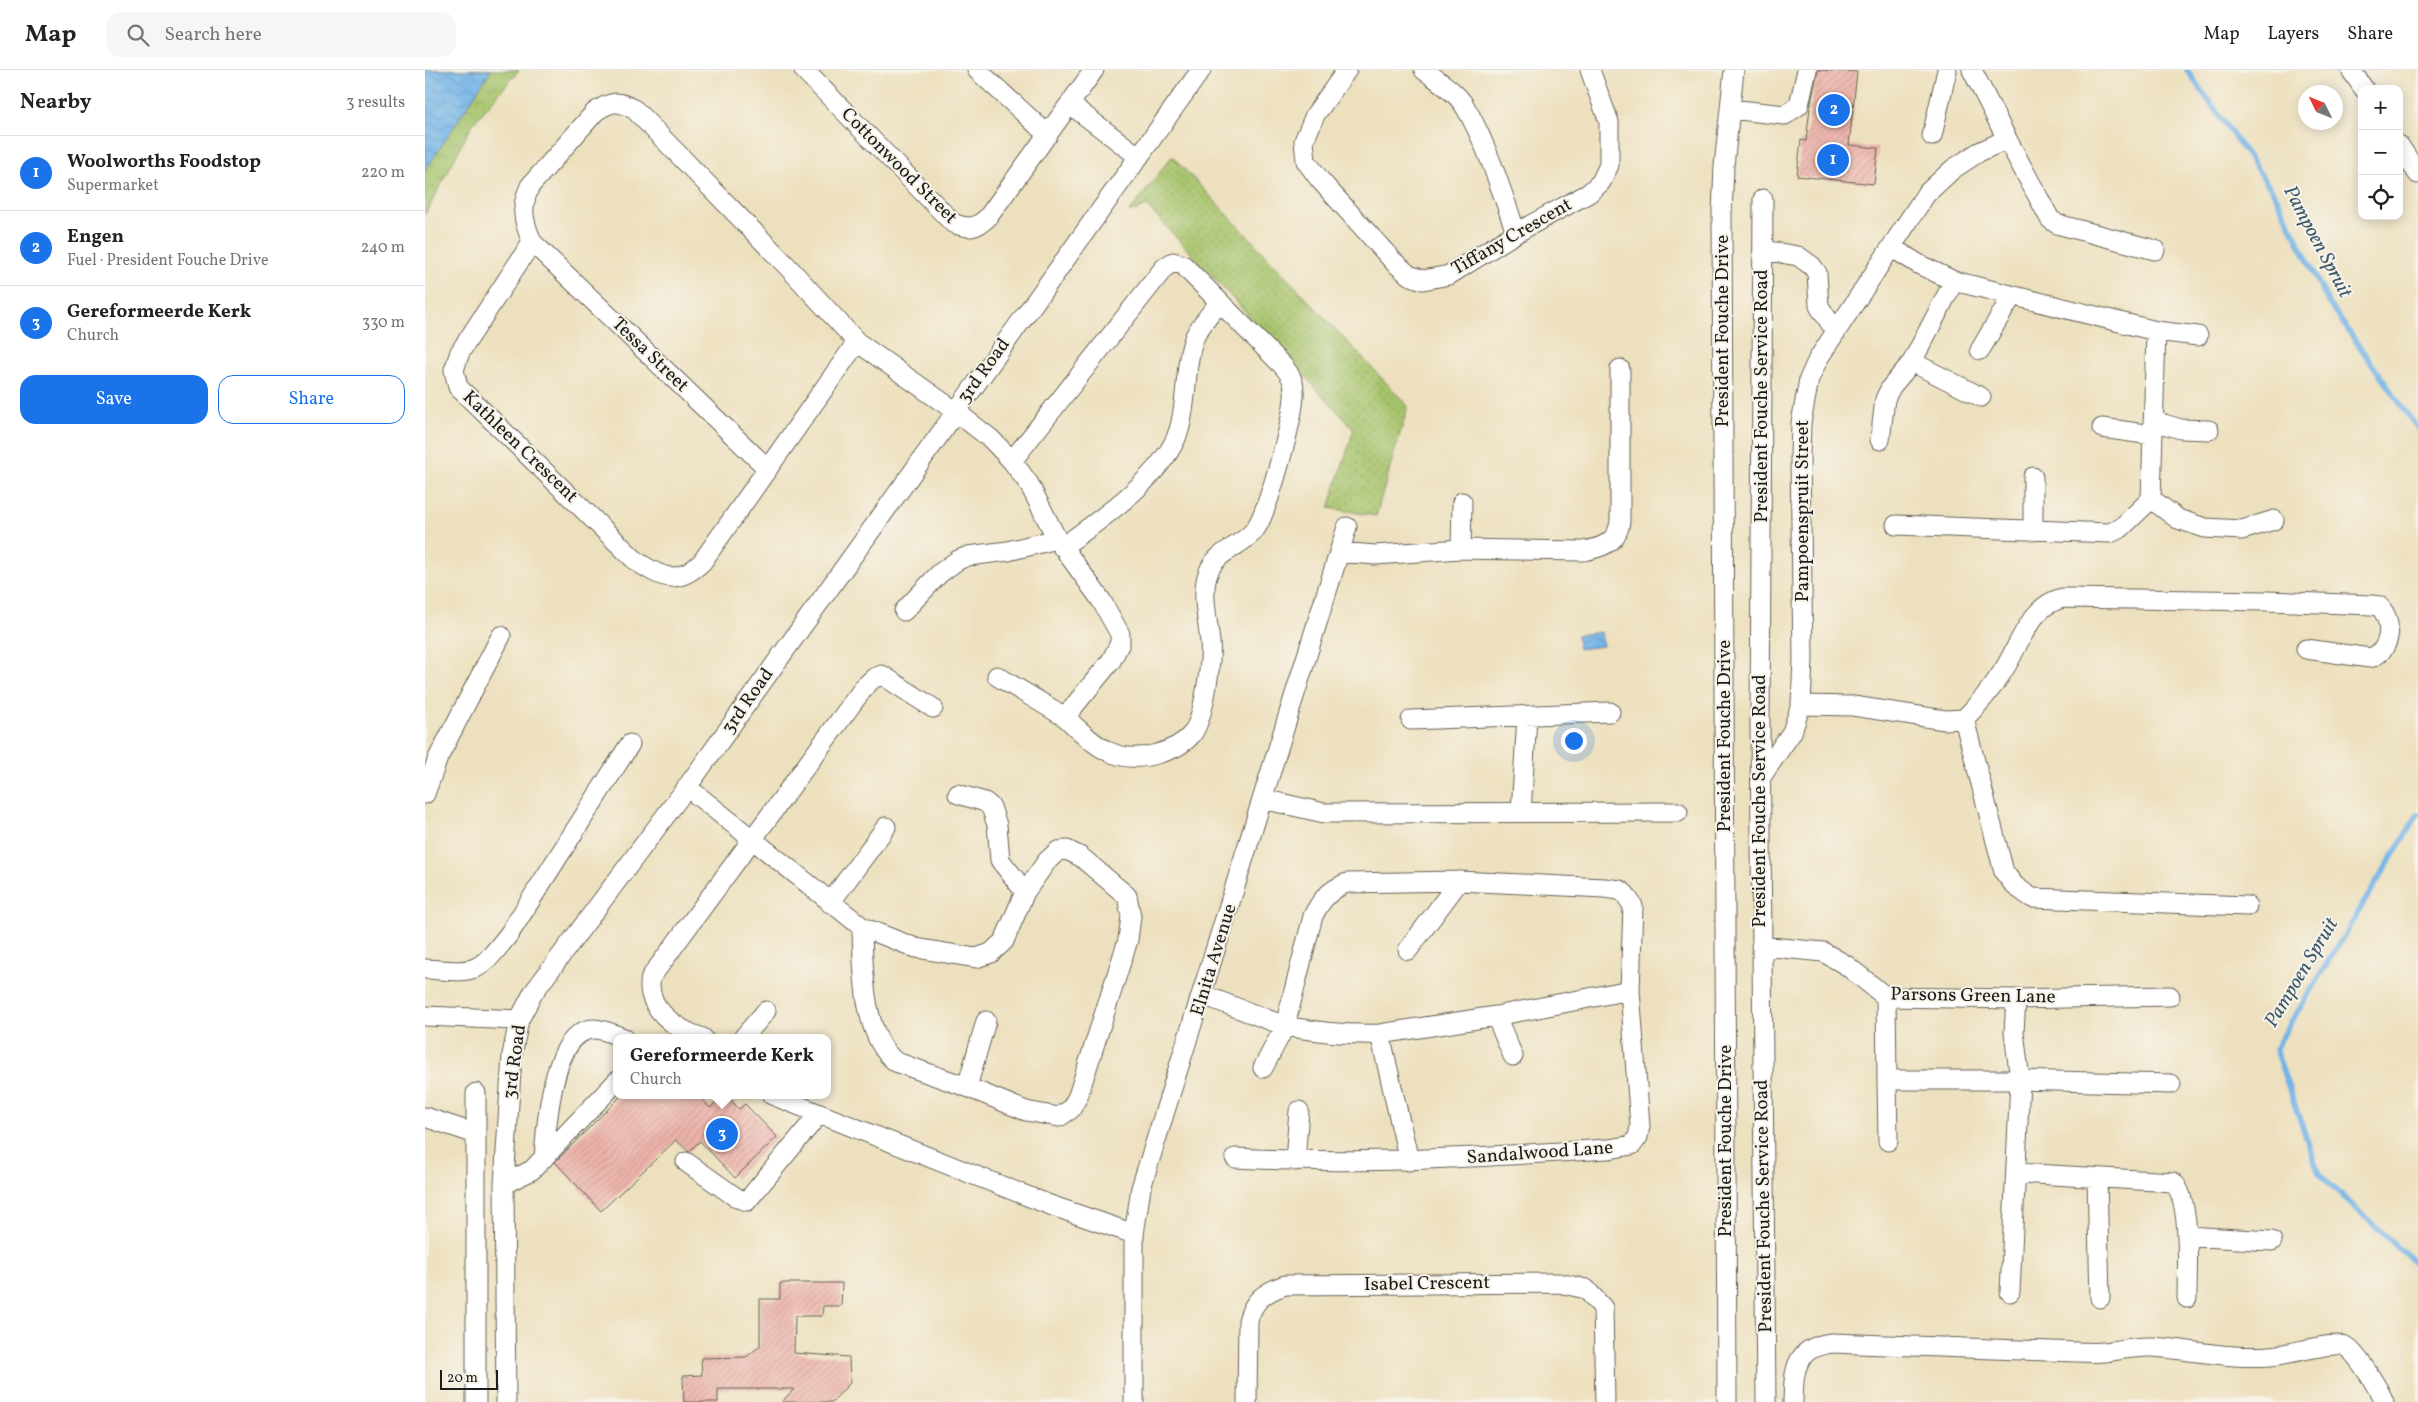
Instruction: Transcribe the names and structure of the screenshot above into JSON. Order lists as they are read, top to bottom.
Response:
{
  "streets": {
    "street": [
      "Cottonwood Street",
      "Tiffany Crescent",
      "President Fouche Drive",
      "Tessa Street",
      "3rd Road",
      "President Fouche Service Road",
      "Kathleen Crescent",
      "Pampoenspruit Street",
      "Elnita Avenue",
      "Parsons Green Lane",
      "Sandalwood Lane",
      "Isabel Crescent"
    ]
  },
  "crossings": [
    ["Tessa Street", "Kathleen Crescent"],
    ["President Fouche Service Road", "Pampoenspruit Street"],
    ["President Fouche Service Road", "Parsons Green Lane"]
  ],
  "water": ["Pampoen Spruit"],
  "scale_bar": "20 m",
  "north": "top left",
  "page": {
    "header": "Map",
    "search": "Search here",
    "nav": ["Map", "Layers", "Share"],
    "heading": ["Nearby", "3 results"],
    "map_buttons": ["+", "−"],
    "pins": ["2", "1", "3"],
    "list": [
      {
        "mark": "1",
        "name": "Woolworths Foodstop",
        "note": "Supermarket",
        "value": "220 m"
      },
      {
        "mark": "2",
        "name": "Engen",
        "note": "Fuel · President Fouche Drive",
        "value": "240 m"
      },
      {
        "mark": "3",
        "name": "Gereformeerde Kerk",
        "note": "Church",
        "value": "330 m"
      }
    ],
    "buttons": ["Save", "Share"],
    "popup": ["Gereformeerde Kerk", "Church"],
    "scale": "20 m"
  }
}
